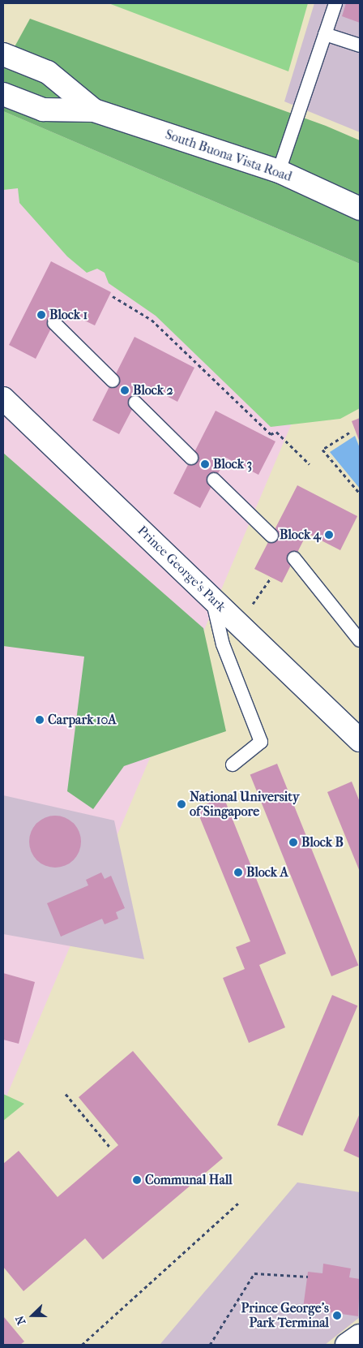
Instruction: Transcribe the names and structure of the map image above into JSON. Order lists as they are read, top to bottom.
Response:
{
  "streets": {
    "street": ["South Buona Vista Road", "Prince George's Park"]
  },
  "places": [
    "Block 1",
    "Block 2",
    "Block 3",
    "Block 4",
    "Carpark 10A",
    "National University of Singapore",
    "Block B",
    "Block A",
    "Communal Hall",
    "Prince George's Park Terminal"
  ],
  "north": "left"
}
